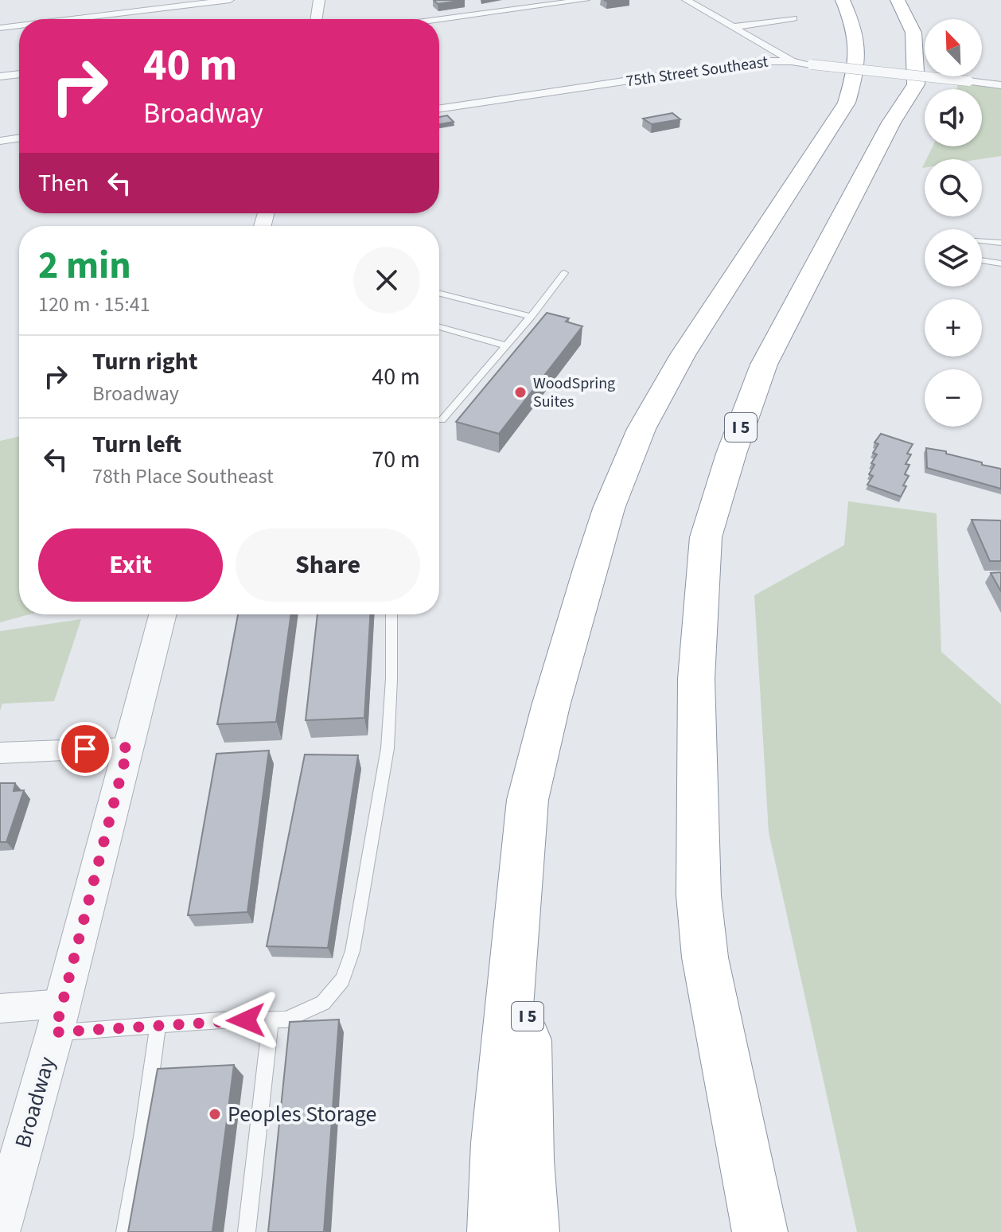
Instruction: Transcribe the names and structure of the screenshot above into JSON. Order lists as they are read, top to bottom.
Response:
{
  "streets": {
    "highway": ["I 5"],
    "street": ["75th Street Southeast", "Broadway"]
  },
  "places": ["WoodSpring Suites", "Peoples Storage"],
  "north": "top left",
  "page": {
    "map_buttons": ["+", "−"],
    "turn": ["40 m", "Broadway"],
    "then": "Then",
    "heading": ["2 min", "120 m · 15:41"],
    "list": [
      {
        "name": "Turn right",
        "note": "Broadway",
        "value": "40 m"
      },
      {
        "name": "Turn left",
        "note": "78th Place Southeast",
        "value": "70 m"
      }
    ],
    "buttons": ["Exit", "Share"]
  }
}
